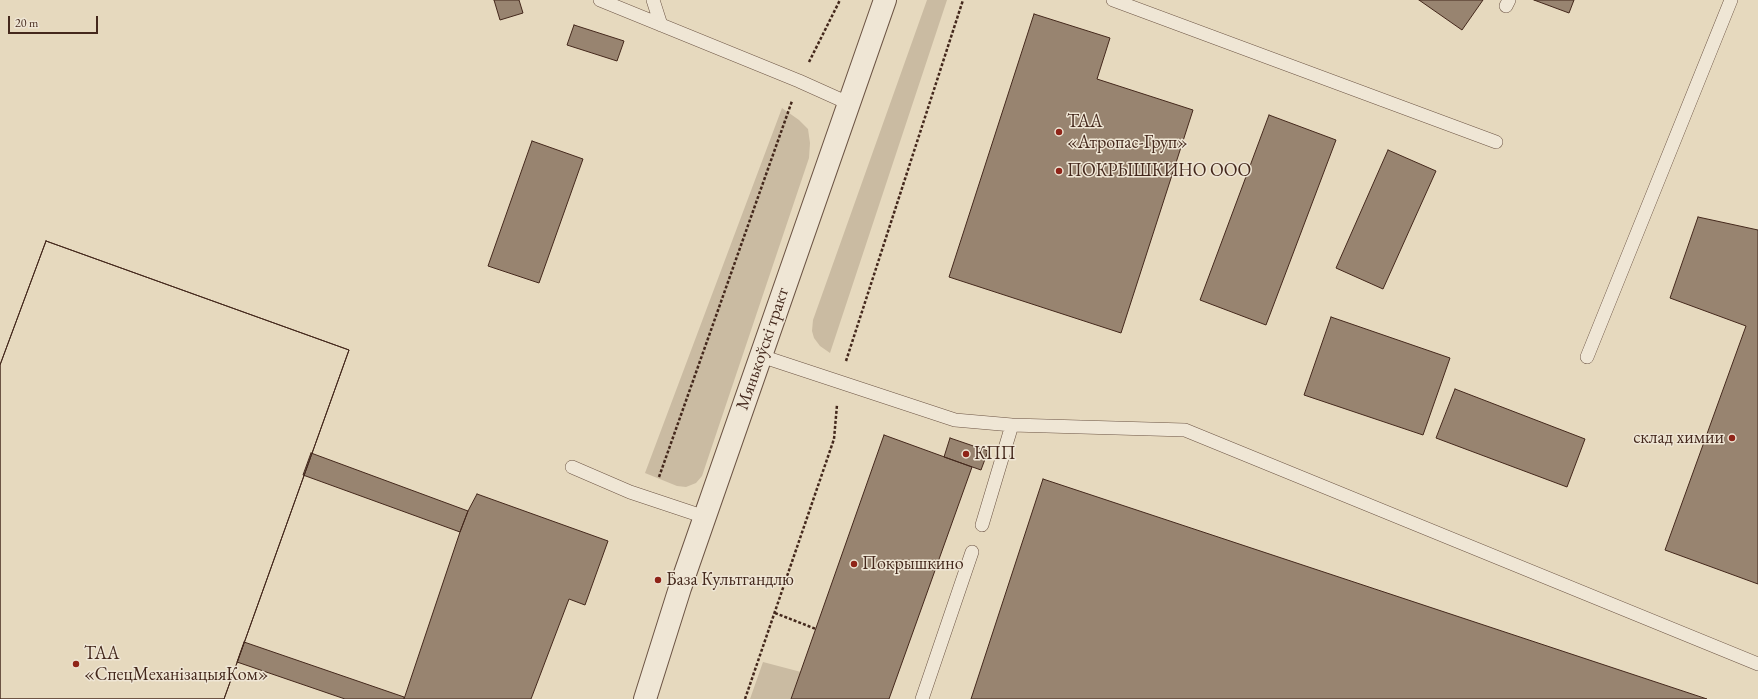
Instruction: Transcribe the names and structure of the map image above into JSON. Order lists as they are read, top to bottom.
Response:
{
  "streets": {
    "street": ["Мянькоўскі тракт"]
  },
  "places": [
    "ТАА «Атропас-Груп»",
    "ПОКРЫШКИНО ООО",
    "склад химии",
    "КПП",
    "Покрышкино",
    "База Культгандлю",
    "ТАА «СпецМеханізацыяКом»"
  ],
  "scale_bar": "20 m"
}
